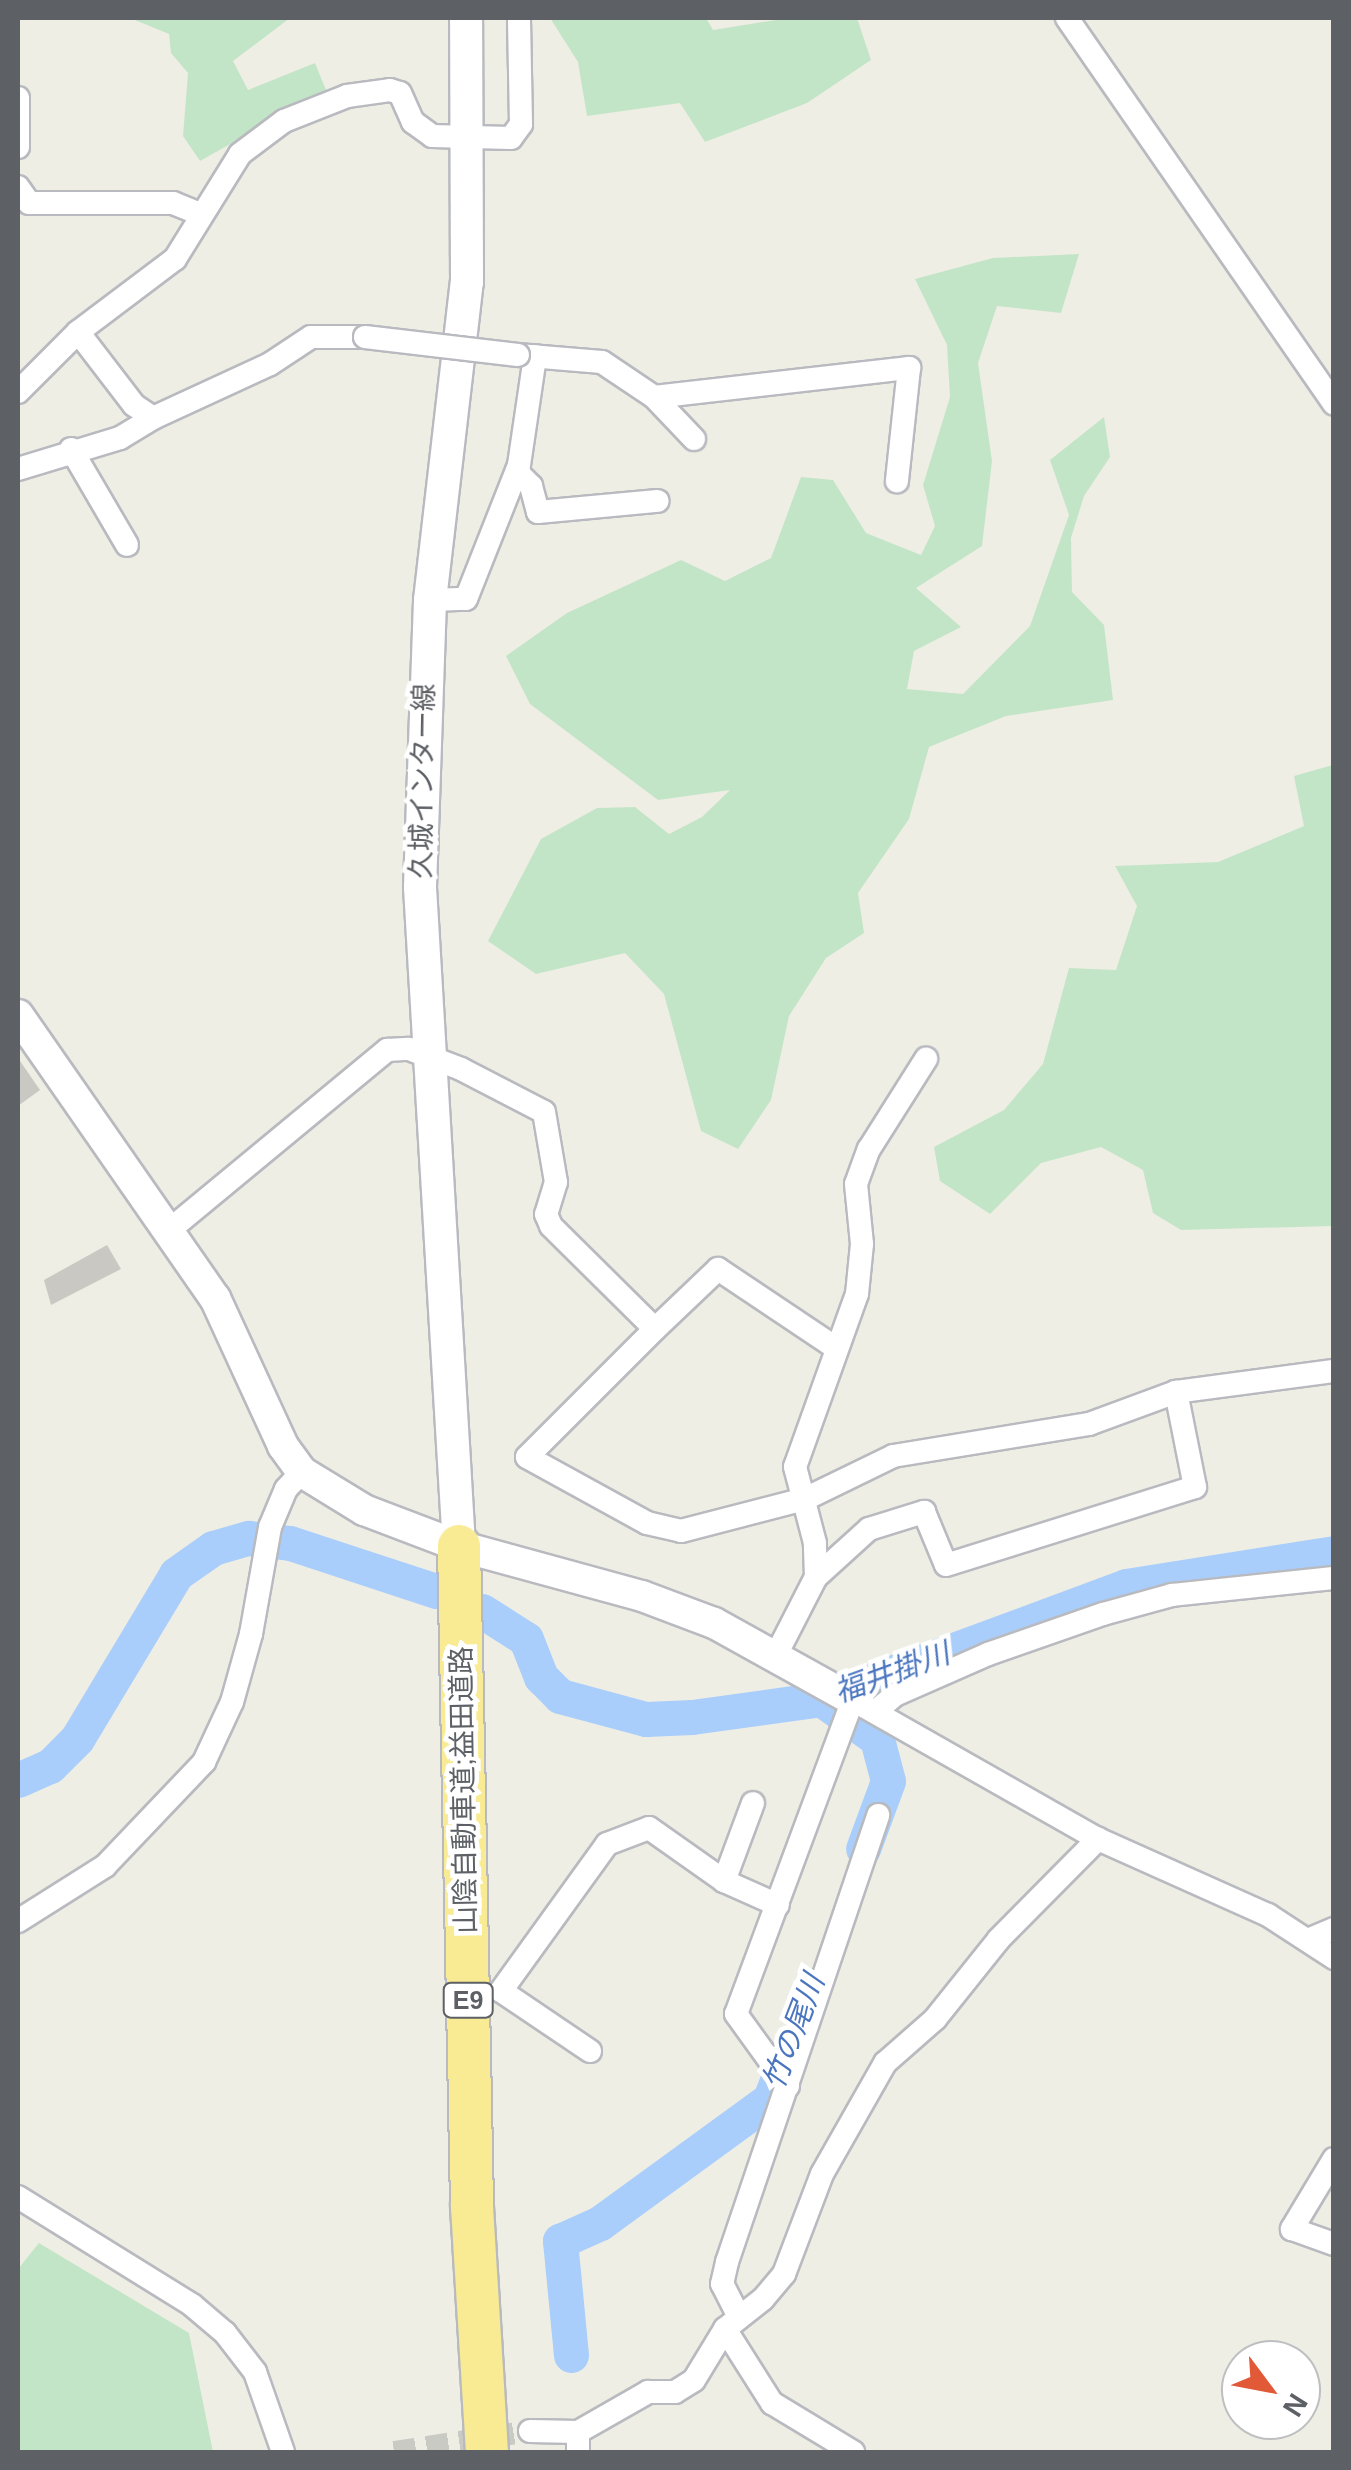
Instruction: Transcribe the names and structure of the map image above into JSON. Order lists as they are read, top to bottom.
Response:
{
  "streets": {
    "highway": ["山陰自動車道;益田道路", "E9"],
    "main road": ["久城インター線"]
  },
  "crossings": [
    ["久城インター線", "山陰自動車道;益田道路"]
  ],
  "water": ["福井掛川", "竹の尾川"],
  "north": "bottom right"
}
